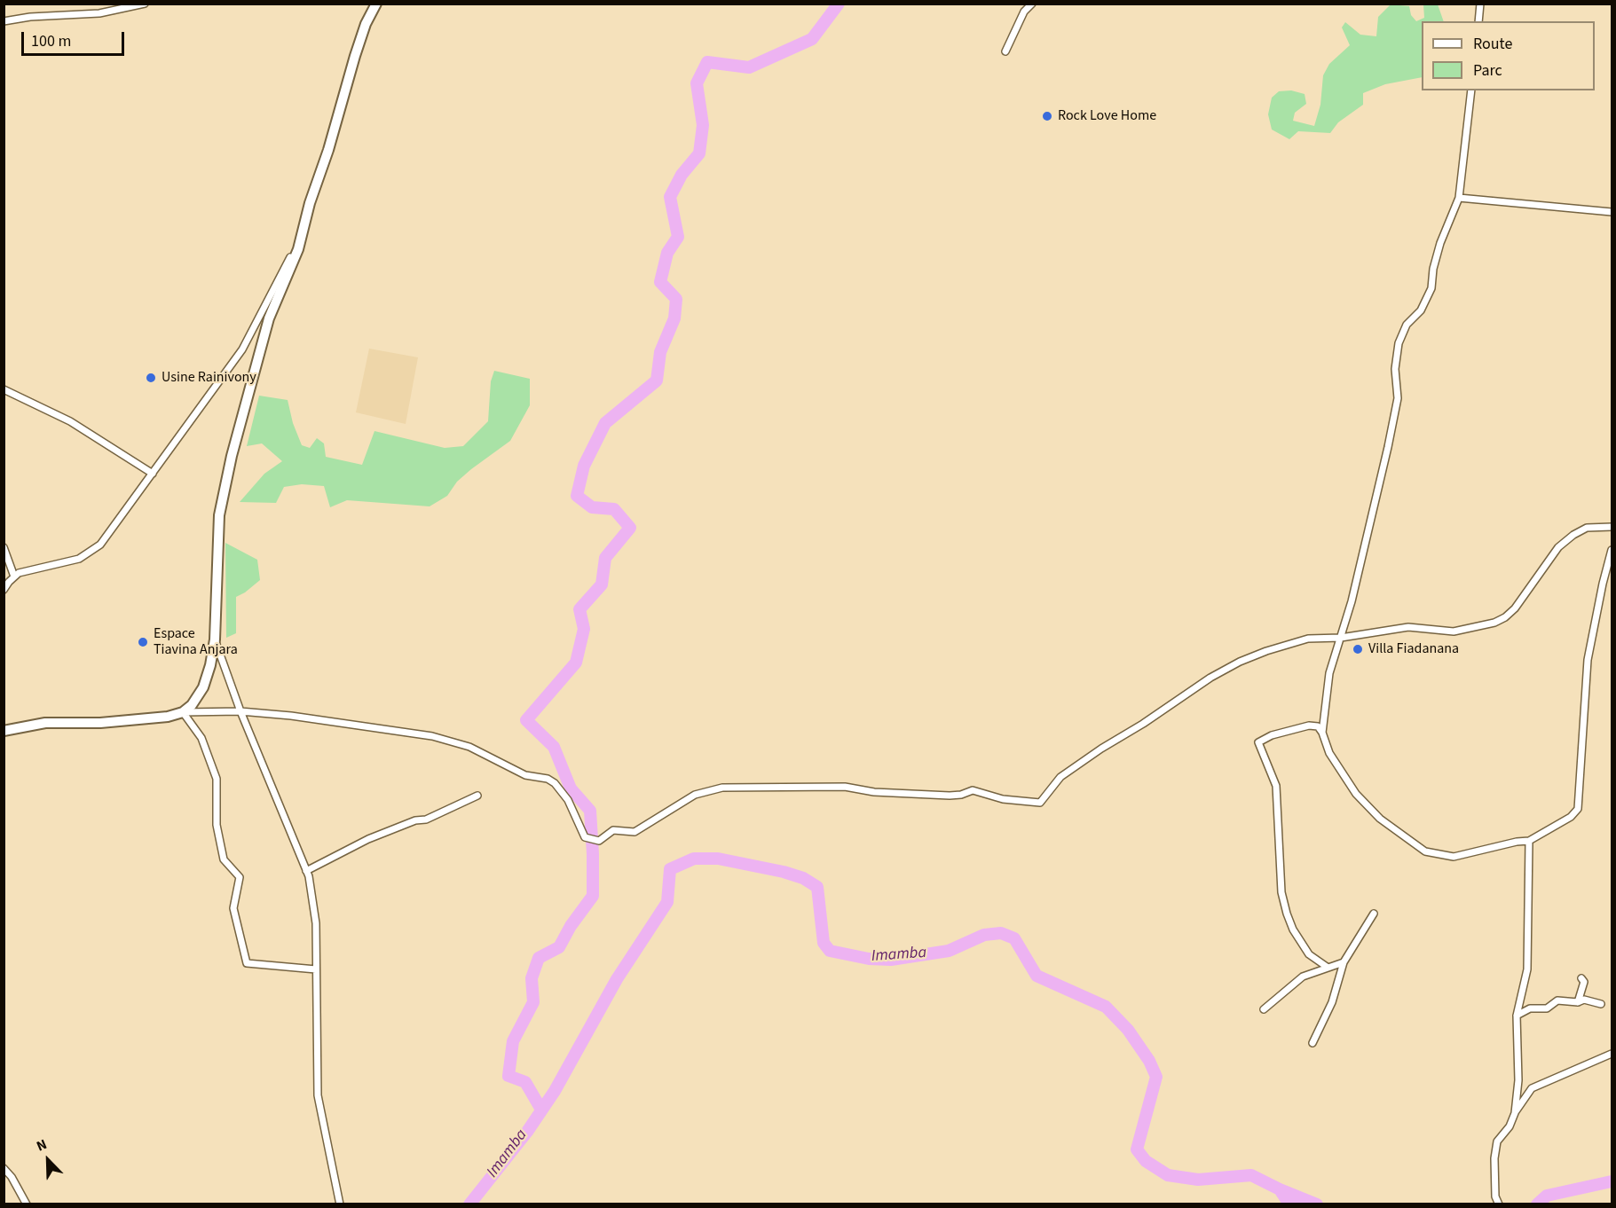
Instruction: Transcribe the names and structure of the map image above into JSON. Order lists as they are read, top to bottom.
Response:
{
  "water": ["Imamba"],
  "places": [
    "Rock Love Home",
    "Usine Rainivony",
    "Espace Tiavina Anjara",
    "Villa Fiadanana"
  ],
  "legend": ["Route", "Parc"],
  "scale_bar": "100 m",
  "north": "top left"
}
